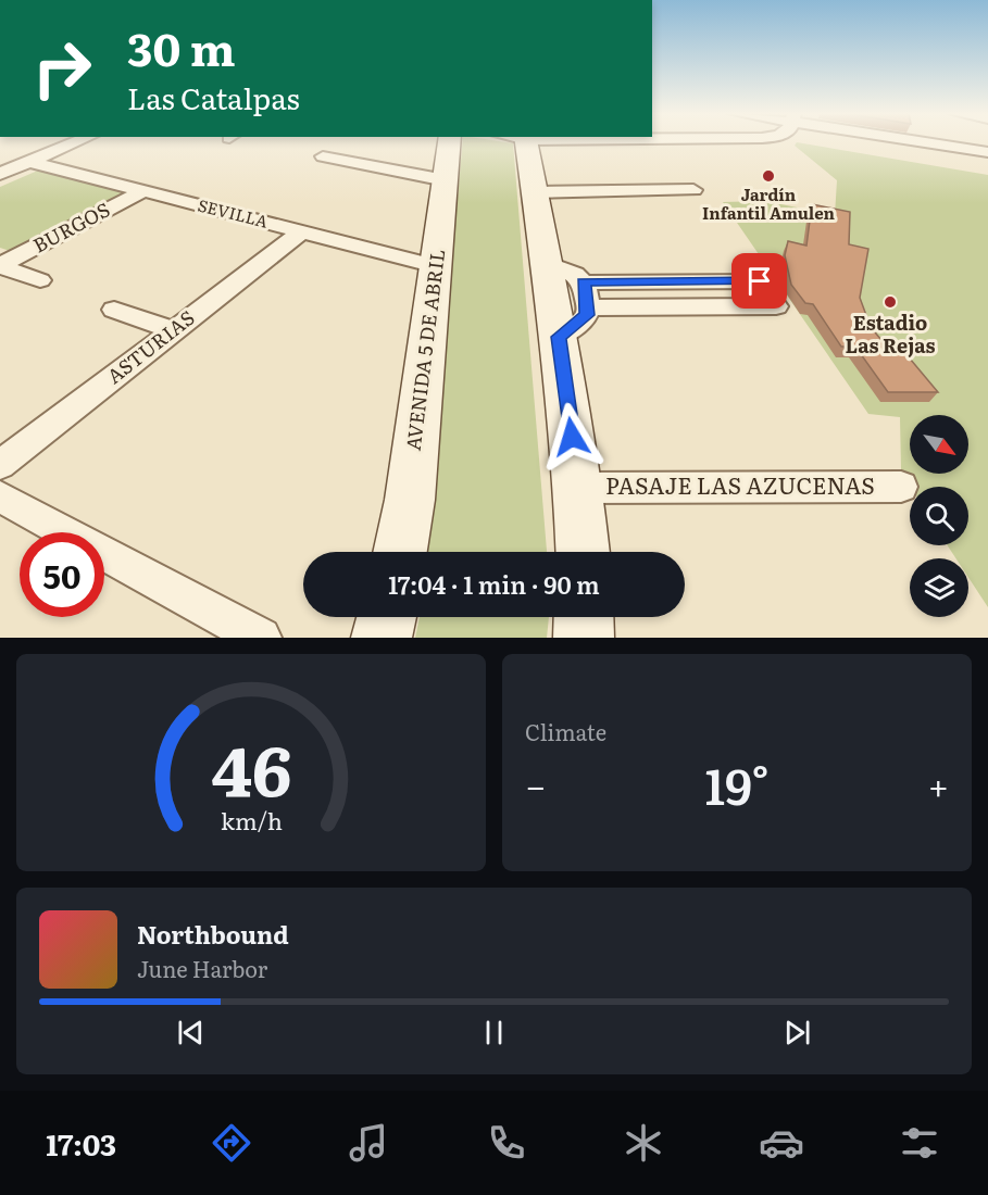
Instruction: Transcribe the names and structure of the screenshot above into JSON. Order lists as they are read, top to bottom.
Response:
{
  "streets": {
    "main road": ["AVENIDA 5 DE ABRIL"],
    "street": [
      "SEVILLA",
      "BURGOS",
      "ASTURIAS",
      "PASAJE LAS AZUCENAS"
    ]
  },
  "crossings": [
    ["SEVILLA", "BURGOS"],
    ["SEVILLA", "ASTURIAS"],
    ["SEVILLA", "AVENIDA 5 DE ABRIL"]
  ],
  "places": ["Jardín Infantil Amulen", "Estadio Las Rejas"],
  "north": "bottom right",
  "page": {
    "turn": ["30 m", "Las Catalpas"],
    "limit": "50",
    "trip": "17:04 · 1 min · 90 m",
    "tile": "Climate",
    "heat": ["−", "19°", "+"],
    "song": ["Northbound", "June Harbor"],
    "tabs": "17:03",
    "gauge": ["46", "km/h"]
  }
}
